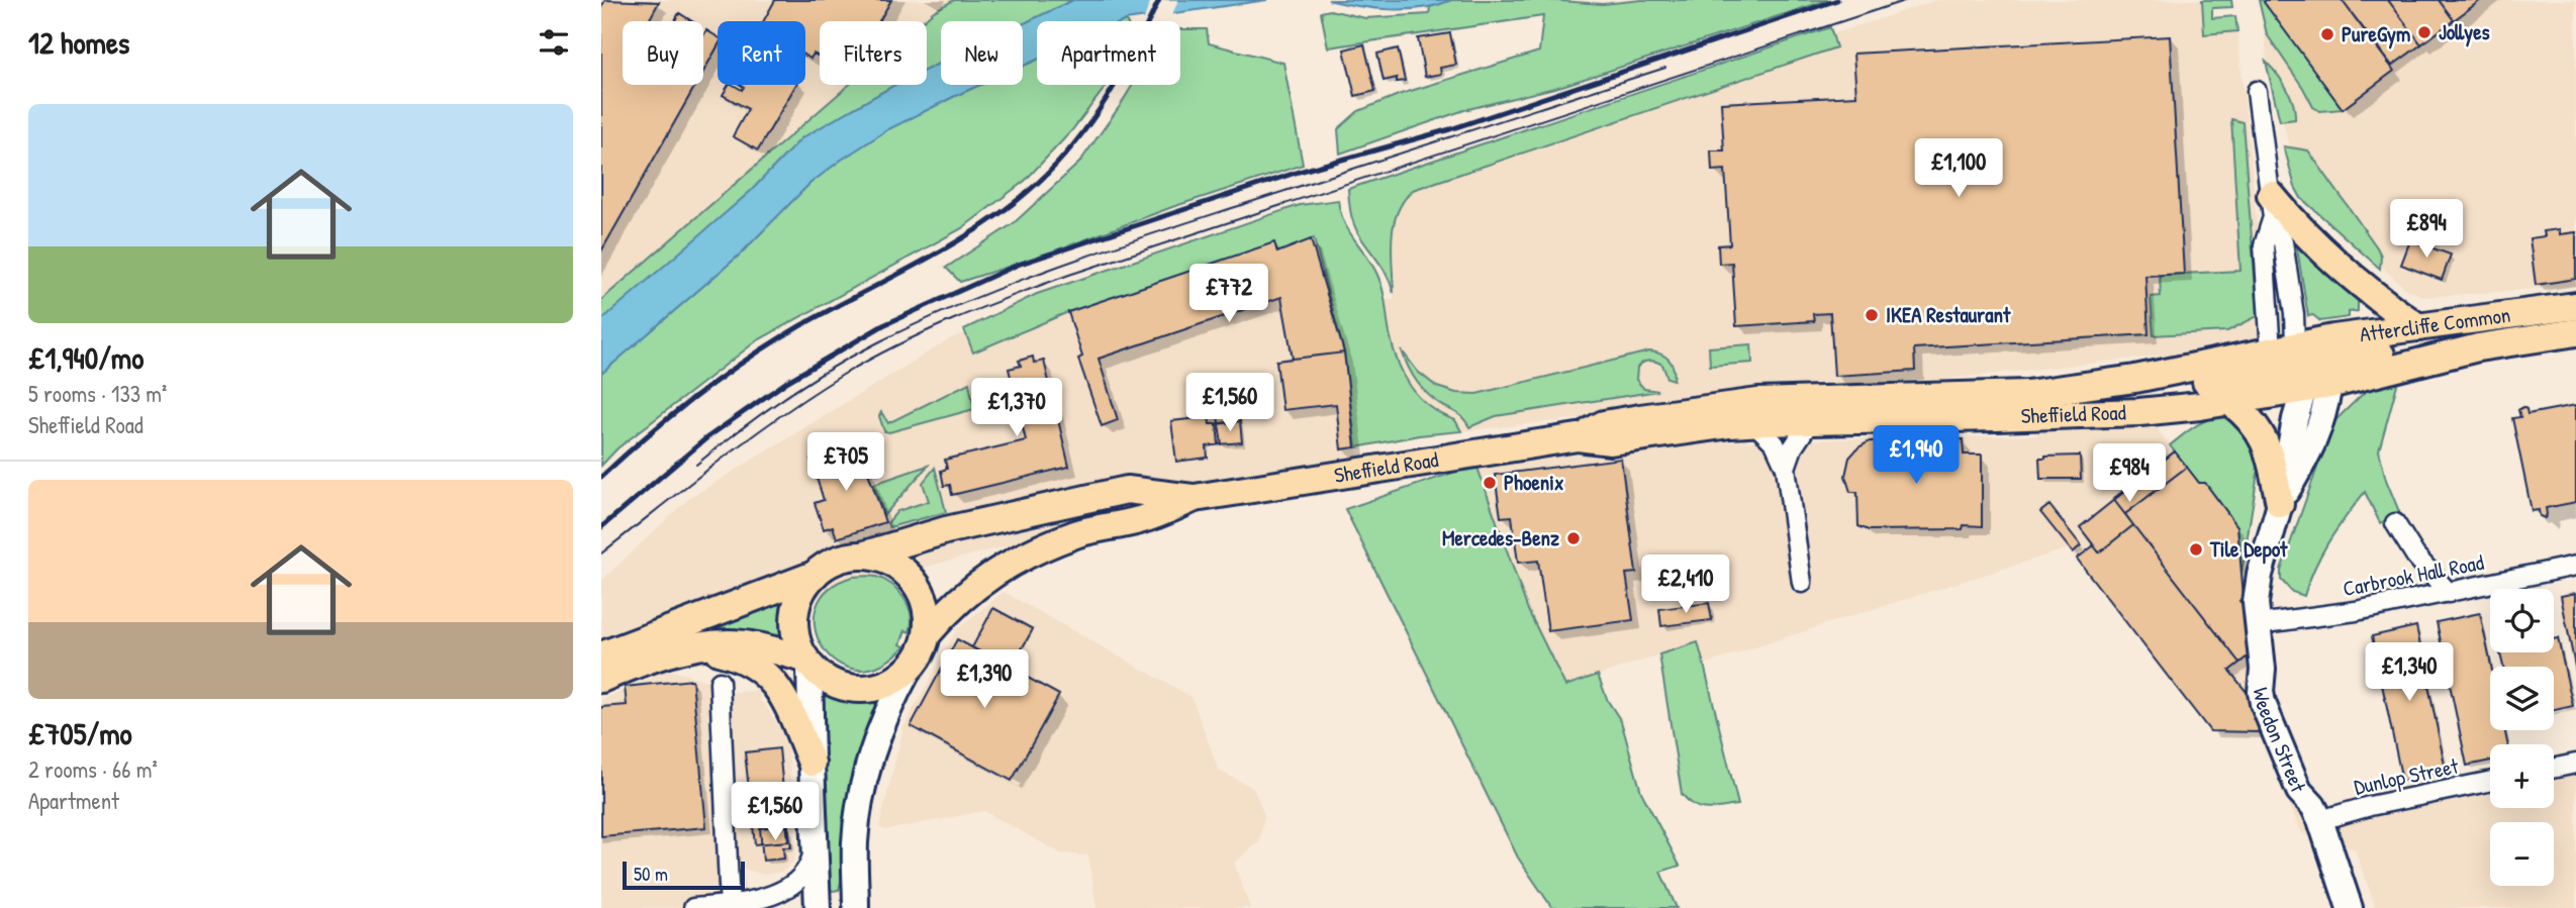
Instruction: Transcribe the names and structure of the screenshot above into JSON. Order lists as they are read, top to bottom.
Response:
{
  "streets": {
    "main road": ["Attercliffe Common", "Sheffield Road"],
    "street": ["Carbrook Hall Road", "Weedon Street", "Dunlop Street"]
  },
  "crossings": [
    ["Attercliffe Common", "Sheffield Road"],
    ["Attercliffe Common", "Weedon Street"],
    ["Sheffield Road", "Weedon Street"],
    ["Carbrook Hall Road", "Weedon Street"],
    ["Weedon Street", "Dunlop Street"]
  ],
  "places": [
    "Jollyes",
    "PureGym",
    "IKEA Restaurant",
    "Phoenix",
    "Mercedes-Benz",
    "Tile Depot"
  ],
  "scale_bar": "50 m",
  "page": {
    "heading": "12 homes",
    "chip": [
      "Buy",
      "Rent",
      "Filters",
      "New",
      "Apartment"
    ],
    "list": [
      {
        "name": "£1,940/mo",
        "note": "5 rooms · 133 m² · Sheffield Road"
      },
      {
        "name": "£705/mo",
        "note": "2 rooms · 66 m² · Apartment"
      }
    ],
    "price": [
      "£1,100",
      "£894",
      "£772",
      "£1,560",
      "£1,370",
      "£1,940",
      "£705",
      "£984",
      "£2,410",
      "£1,340",
      "£1,390",
      "£1,560"
    ],
    "map_buttons": ["+", "−"],
    "scale": "50 m"
  }
}
